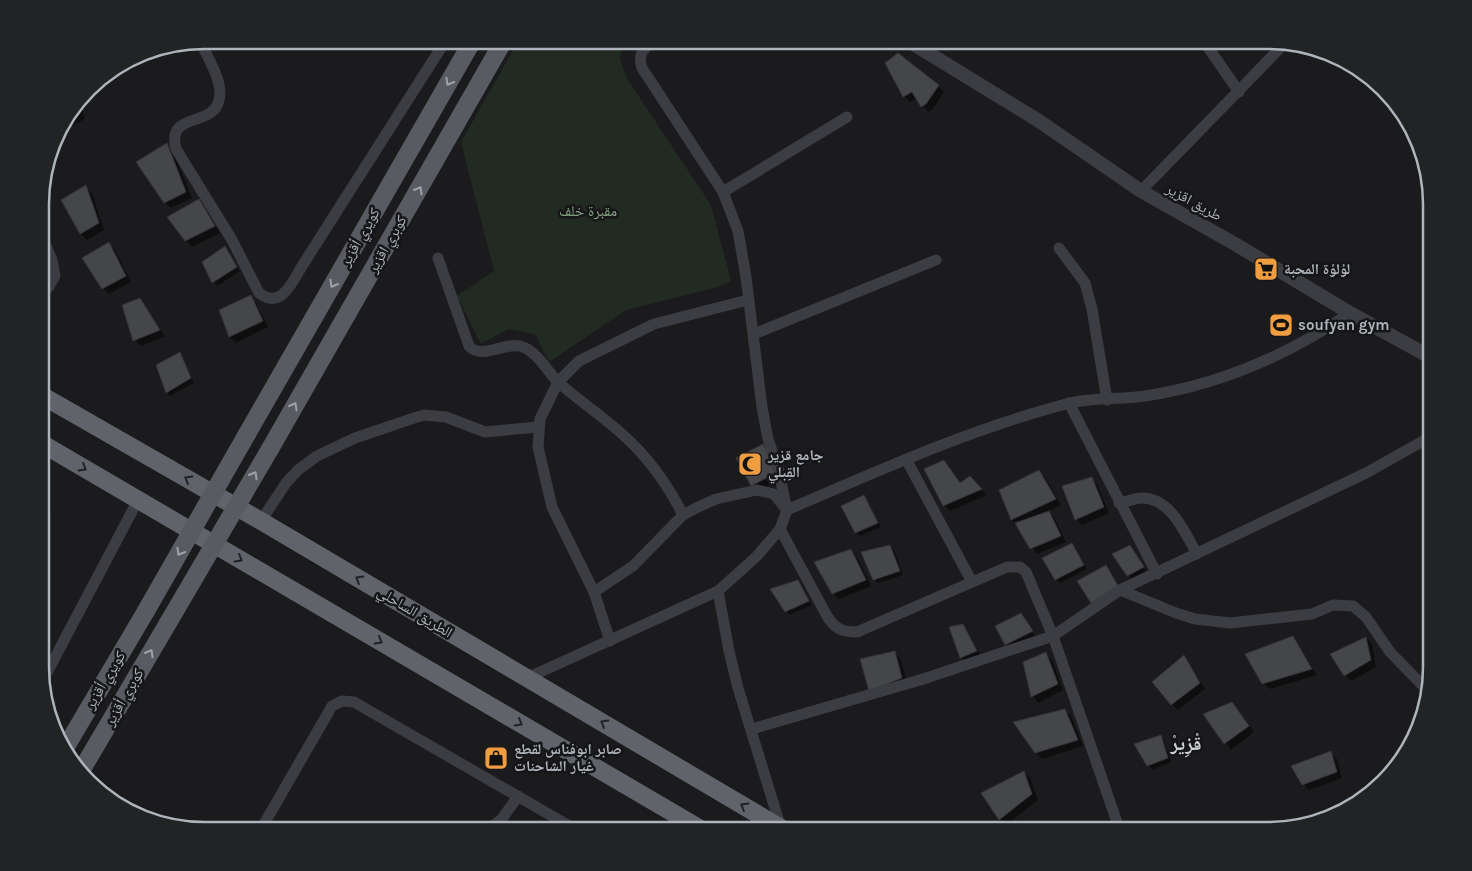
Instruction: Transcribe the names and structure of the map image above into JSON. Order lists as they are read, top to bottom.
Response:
{
  "streets": {
    "highway": ["الطريق الساحلي"],
    "main road": ["كويري أقزير", "كوبري اقزير", "كوبري أقزير"],
    "street": ["طريق اقزير"]
  },
  "crossings": [
    ["كوبري اقزير", "كوبري أقزير"]
  ],
  "one_way": ["كويري أقزير", "كوبري اقزير", "كوبري أقزير"],
  "districts": ["قْزِيرْ"],
  "parks": ["مقبرة خلف"],
  "places": {
    "supermarket": ["لؤلؤة المحبة"],
    "sports": ["soufyan gym"],
    "mosque": ["جامع قزير القِبلي"],
    "shop": ["صابر ابوفناس لقطع غيار الشاحنات"]
  }
}
